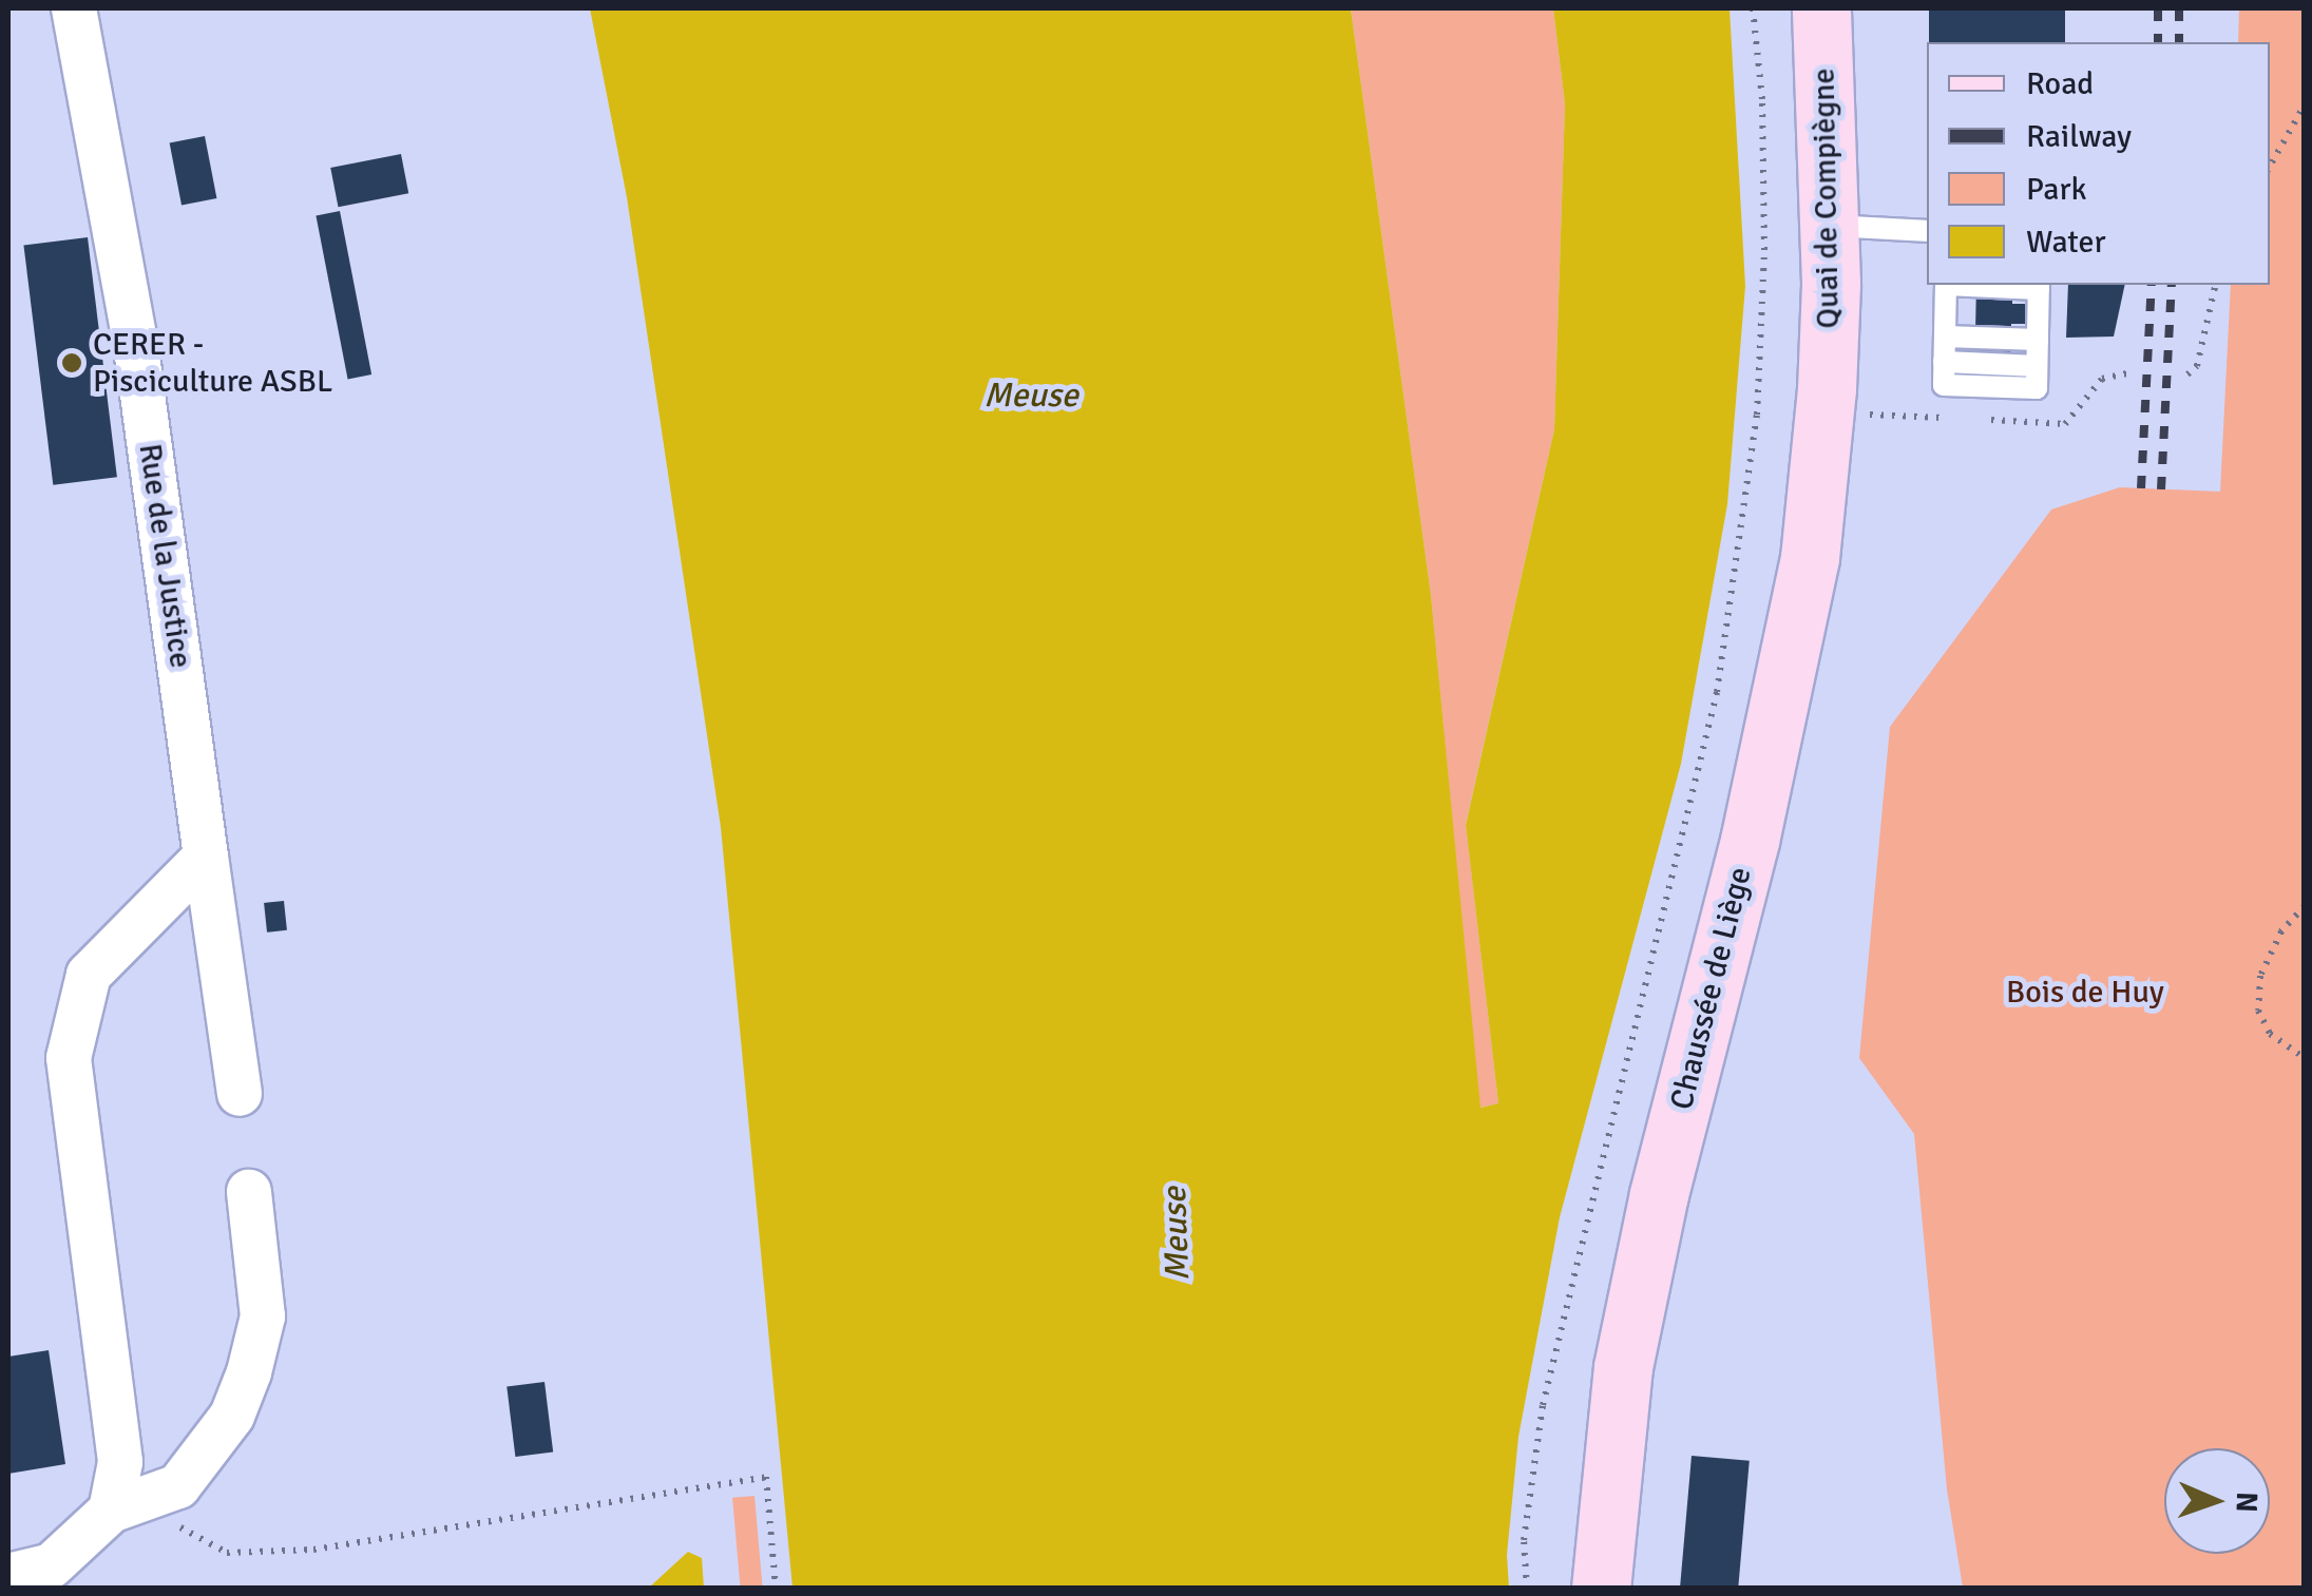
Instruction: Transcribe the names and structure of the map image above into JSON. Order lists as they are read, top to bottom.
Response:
{
  "streets": {
    "main road": ["Quai de Compiègne", "Chaussée de Liège"],
    "street": ["Rue de la Justice"]
  },
  "crossings": [
    ["Quai de Compiègne", "Chaussée de Liège"]
  ],
  "water": ["Meuse"],
  "parks": ["Bois de Huy"],
  "places": ["CERER - Pisciculture ASBL"],
  "legend": [
    "Road",
    "Railway",
    "Park",
    "Water"
  ],
  "north": "right"
}
